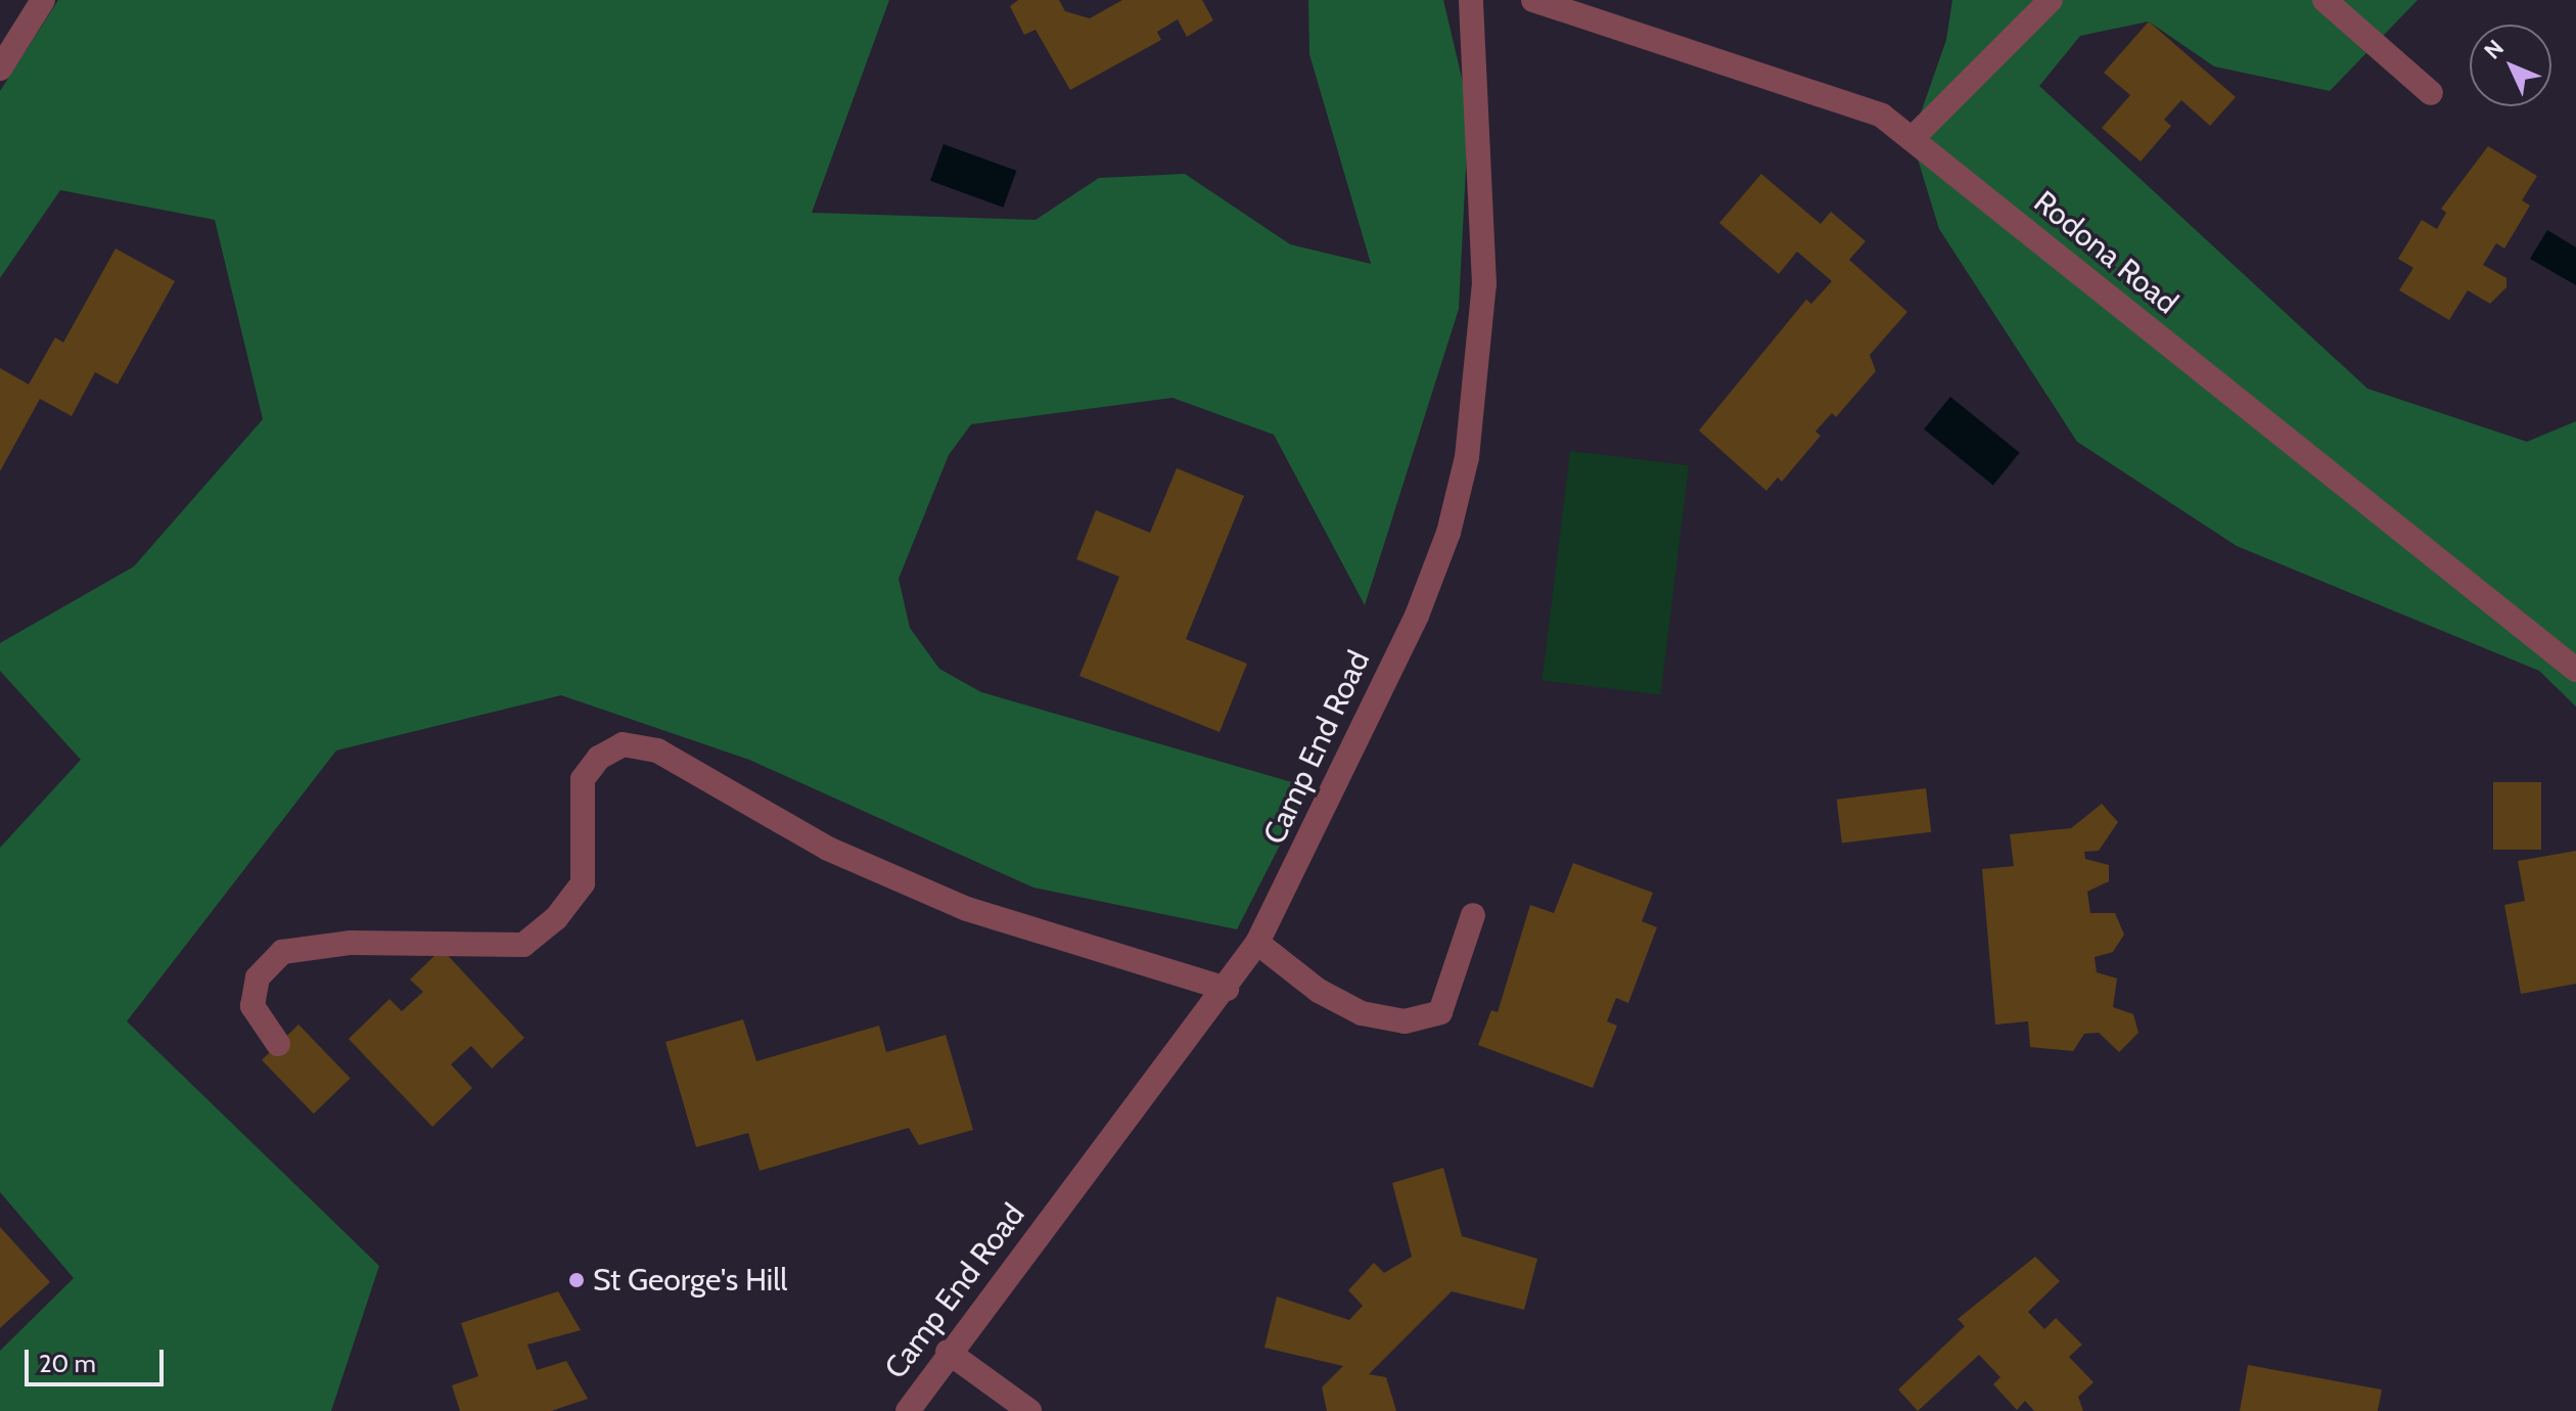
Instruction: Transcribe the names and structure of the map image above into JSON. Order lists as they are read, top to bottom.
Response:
{
  "streets": {
    "street": ["Rodona Road", "Camp End Road"]
  },
  "places": ["St George's Hill"],
  "scale_bar": "20 m",
  "north": "top left"
}
